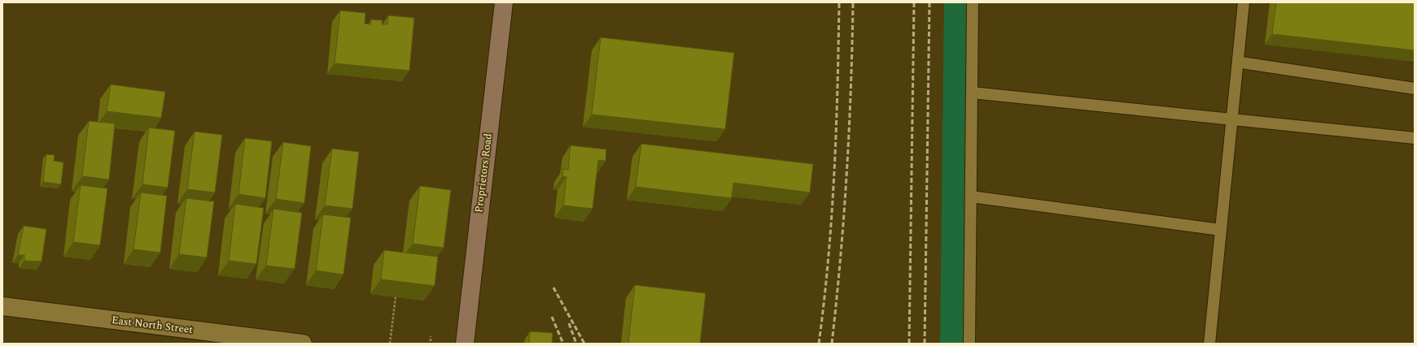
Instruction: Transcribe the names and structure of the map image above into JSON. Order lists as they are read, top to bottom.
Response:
{
  "streets": {
    "street": ["Proprietors Road", "East North Street"]
  }
}
